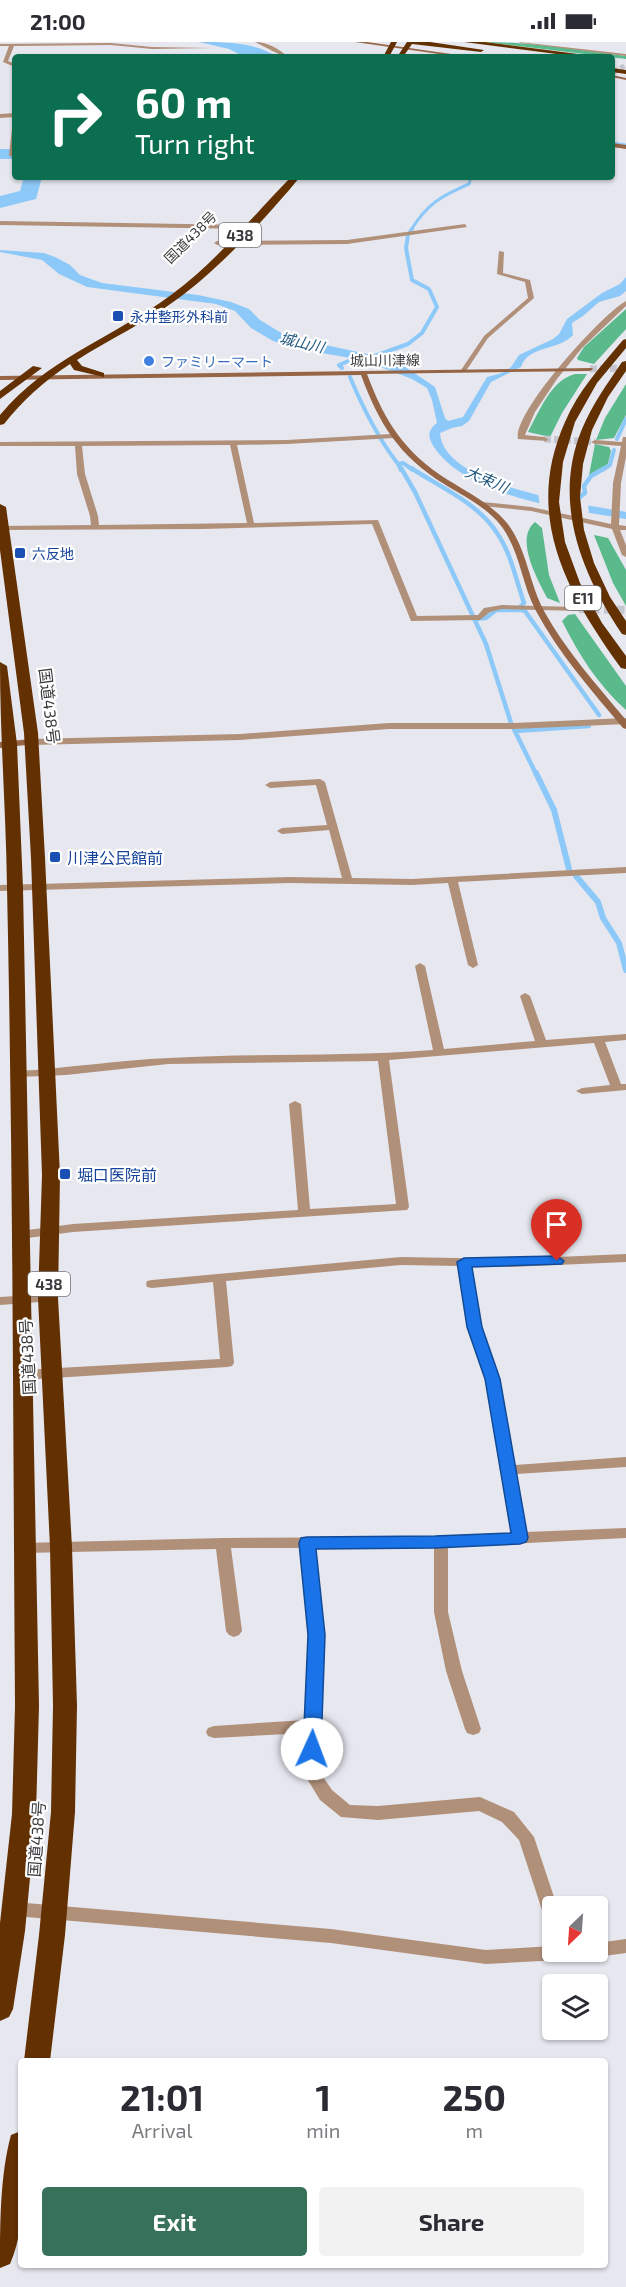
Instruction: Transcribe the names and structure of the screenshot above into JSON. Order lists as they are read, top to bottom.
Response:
{
  "streets": {
    "highway": ["438", "国道438号", "E11"],
    "street": ["城山川津線"]
  },
  "crossings": [
    ["国道438号", "城山川津線"]
  ],
  "water": ["城山川", "大束川"],
  "places": {
    "transit": [
      "永井整形外科前",
      "六反地",
      "川津公民館前",
      "堀口医院前"
    ],
    "other": ["ファミリーマート"]
  },
  "north": "bottom left",
  "page": {
    "status": "21:00",
    "turn": ["60 m", "Turn right"],
    "eta": [
      "21:01",
      "Arrival",
      "1",
      "min",
      "250",
      "m"
    ],
    "buttons": ["Exit", "Share"]
  }
}
